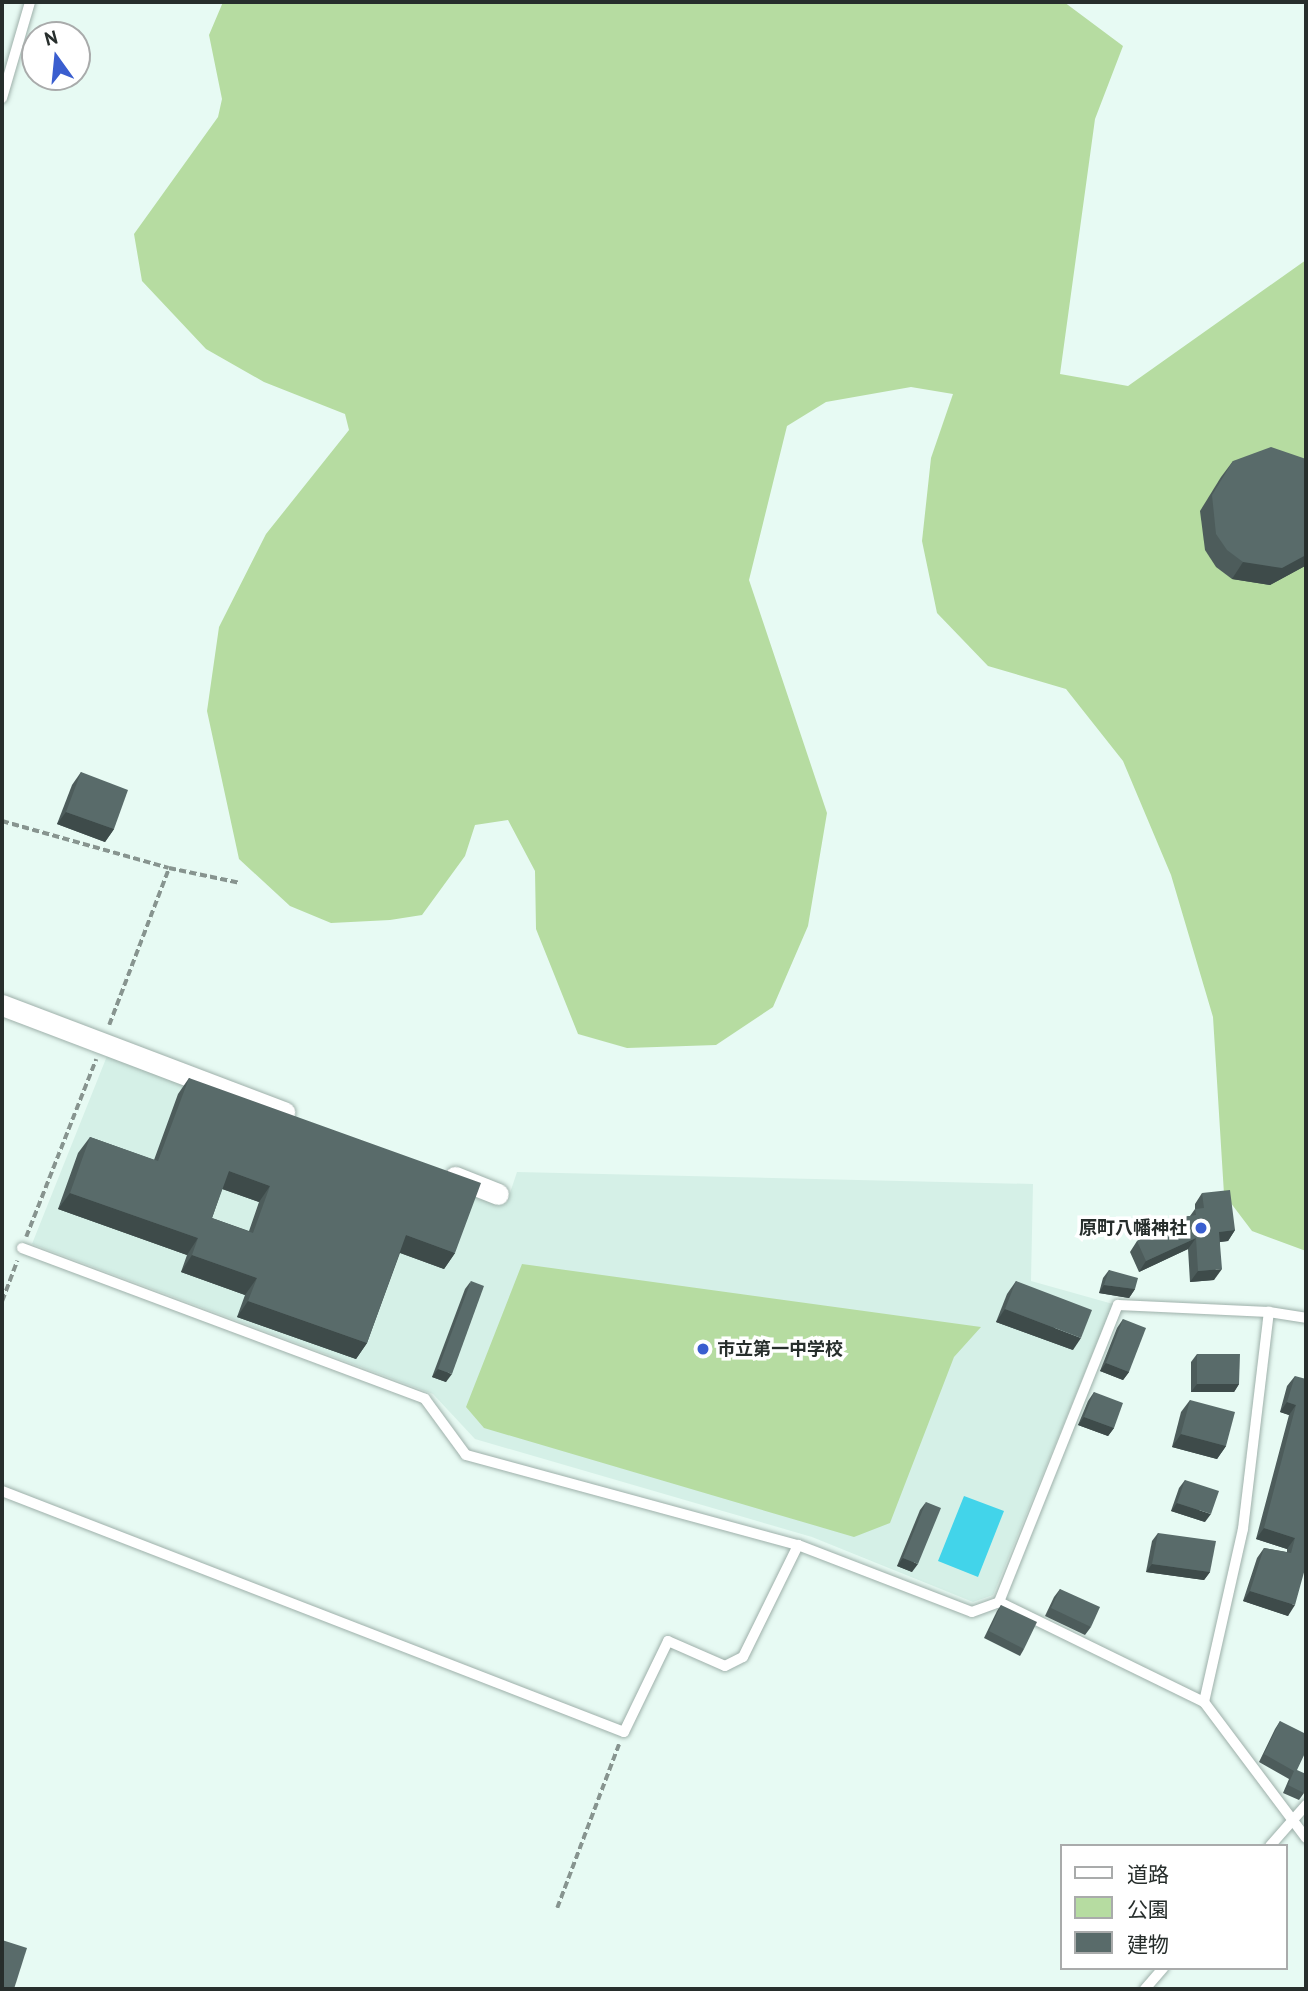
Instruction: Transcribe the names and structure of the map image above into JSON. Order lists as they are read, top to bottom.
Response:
{
  "places": ["原町八幡神社", "市立第一中学校"],
  "legend": ["道路", "公園", "建物"],
  "north": "top"
}
